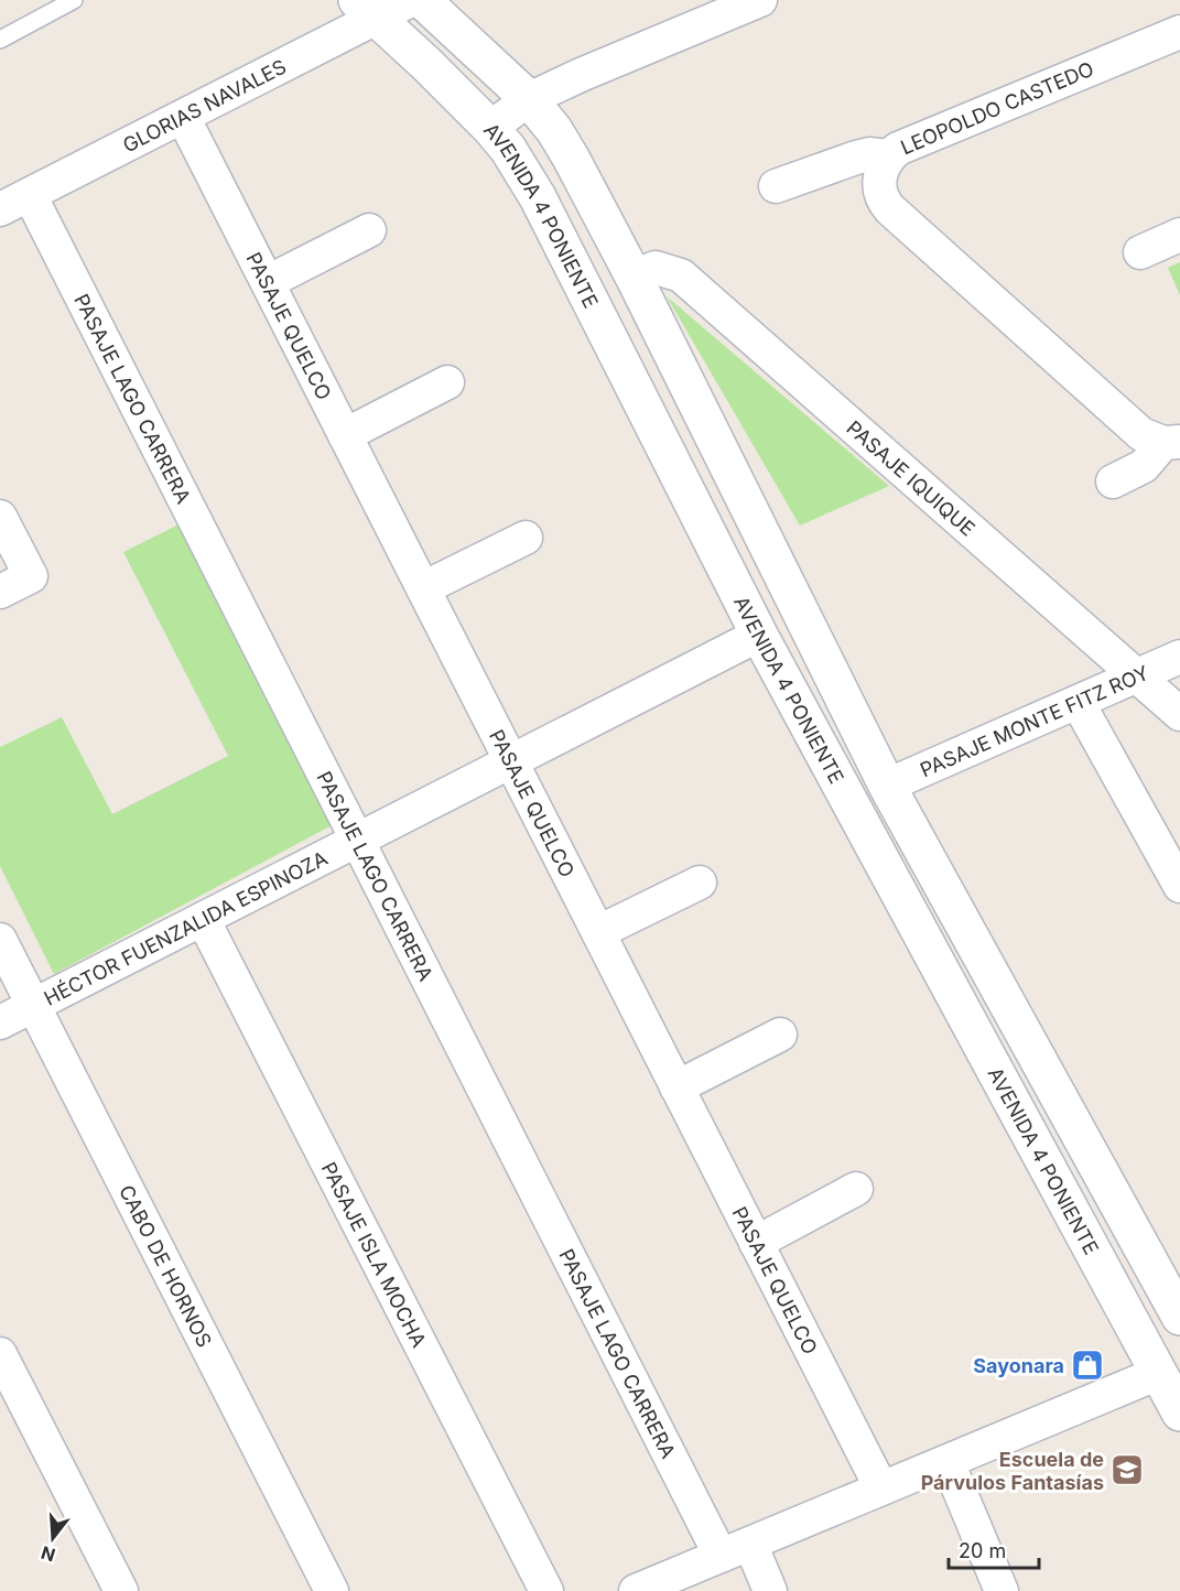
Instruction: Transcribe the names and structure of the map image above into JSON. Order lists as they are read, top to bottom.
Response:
{
  "streets": {
    "street": [
      "GLORIAS NAVALES",
      "LEOPOLDO CASTEDO",
      "AVENIDA 4 PONIENTE",
      "PASAJE QUELCO",
      "PASAJE LAGO CARRERA",
      "PASAJE IQUIQUE",
      "PASAJE MONTE FITZ ROY",
      "HÉCTOR FUENZALIDA ESPINOZA",
      "PASAJE ISLA MOCHA",
      "CABO DE HORNOS"
    ]
  },
  "crossings": [
    ["GLORIAS NAVALES", "AVENIDA 4 PONIENTE"],
    ["GLORIAS NAVALES", "PASAJE QUELCO"],
    ["GLORIAS NAVALES", "PASAJE LAGO CARRERA"],
    ["AVENIDA 4 PONIENTE", "HÉCTOR FUENZALIDA ESPINOZA"],
    ["PASAJE QUELCO", "HÉCTOR FUENZALIDA ESPINOZA"],
    ["PASAJE LAGO CARRERA", "HÉCTOR FUENZALIDA ESPINOZA"],
    ["PASAJE IQUIQUE", "PASAJE MONTE FITZ ROY"],
    ["HÉCTOR FUENZALIDA ESPINOZA", "PASAJE ISLA MOCHA"],
    ["HÉCTOR FUENZALIDA ESPINOZA", "CABO DE HORNOS"]
  ],
  "places": {
    "shop": ["Sayonara"],
    "school or university": ["Escuela de Párvulos Fantasías"]
  },
  "scale_bar": "20 m",
  "north": "bottom"
}
